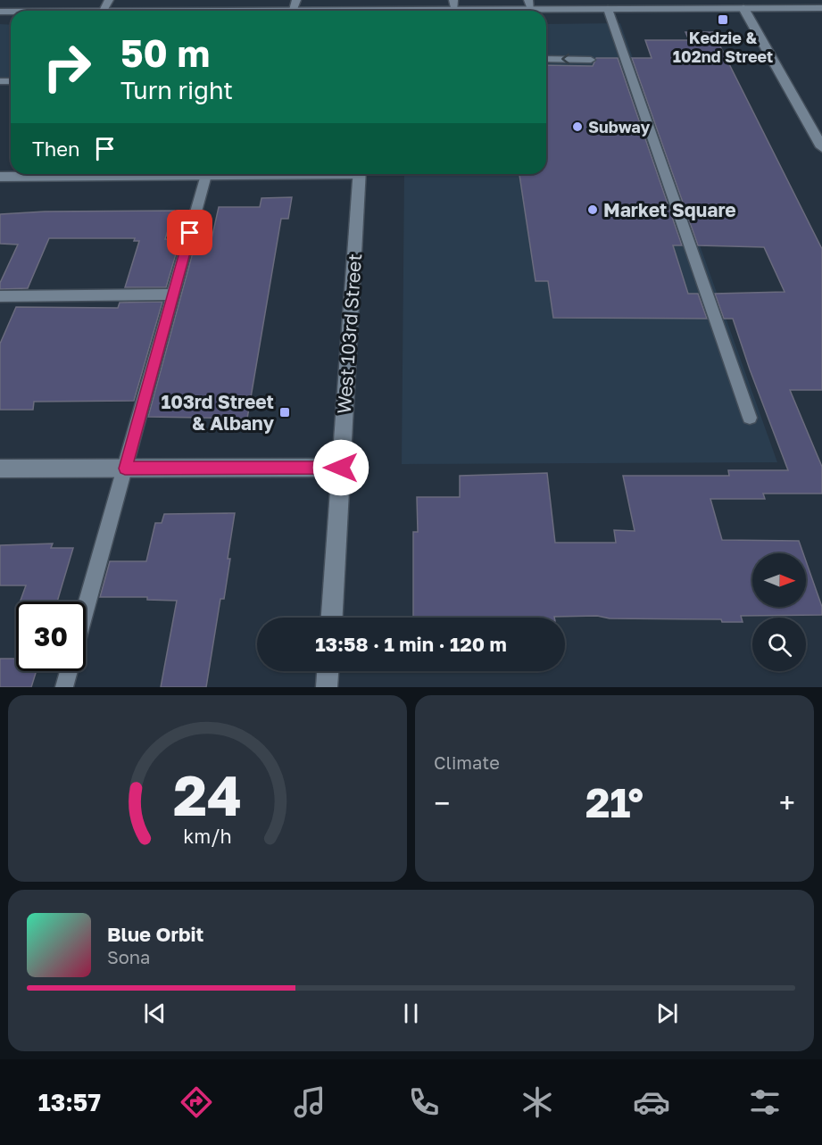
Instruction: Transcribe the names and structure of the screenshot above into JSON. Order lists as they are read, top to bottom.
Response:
{
  "streets": {
    "main road": ["West 103rd Street"]
  },
  "places": {
    "transit": ["Kedzie & 102nd Street", "103rd Street & Albany"],
    "other": ["Subway", "Market Square"]
  },
  "north": "right",
  "page": {
    "turn": ["50 m", "Turn right"],
    "then": "Then",
    "limit": "30",
    "trip": "13:58 · 1 min · 120 m",
    "tile": "Climate",
    "heat": ["−", "21°", "+"],
    "song": ["Blue Orbit", "Sona"],
    "tabs": "13:57",
    "gauge": ["24", "km/h"]
  }
}
